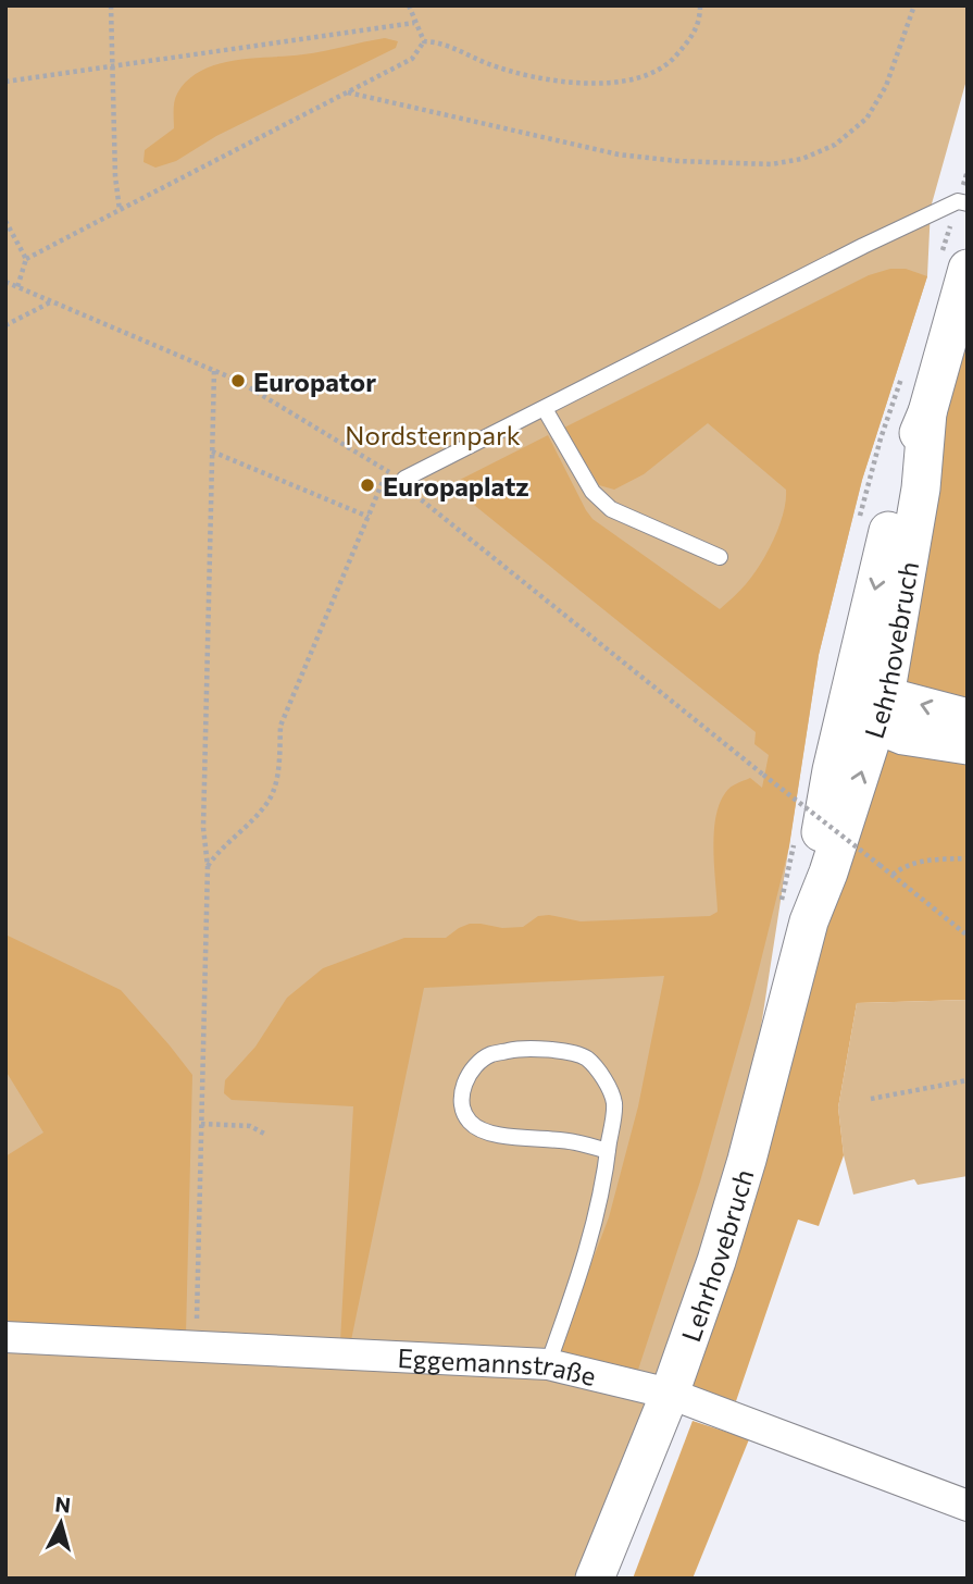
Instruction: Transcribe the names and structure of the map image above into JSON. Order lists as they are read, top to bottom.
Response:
{
  "streets": {
    "street": ["Lehrhovebruch", "Eggemannstraße"]
  },
  "crossings": [
    ["Lehrhovebruch", "Eggemannstraße"]
  ],
  "parks": ["Nordsternpark"],
  "places": ["Europator", "Europaplatz"],
  "north": "top"
}
